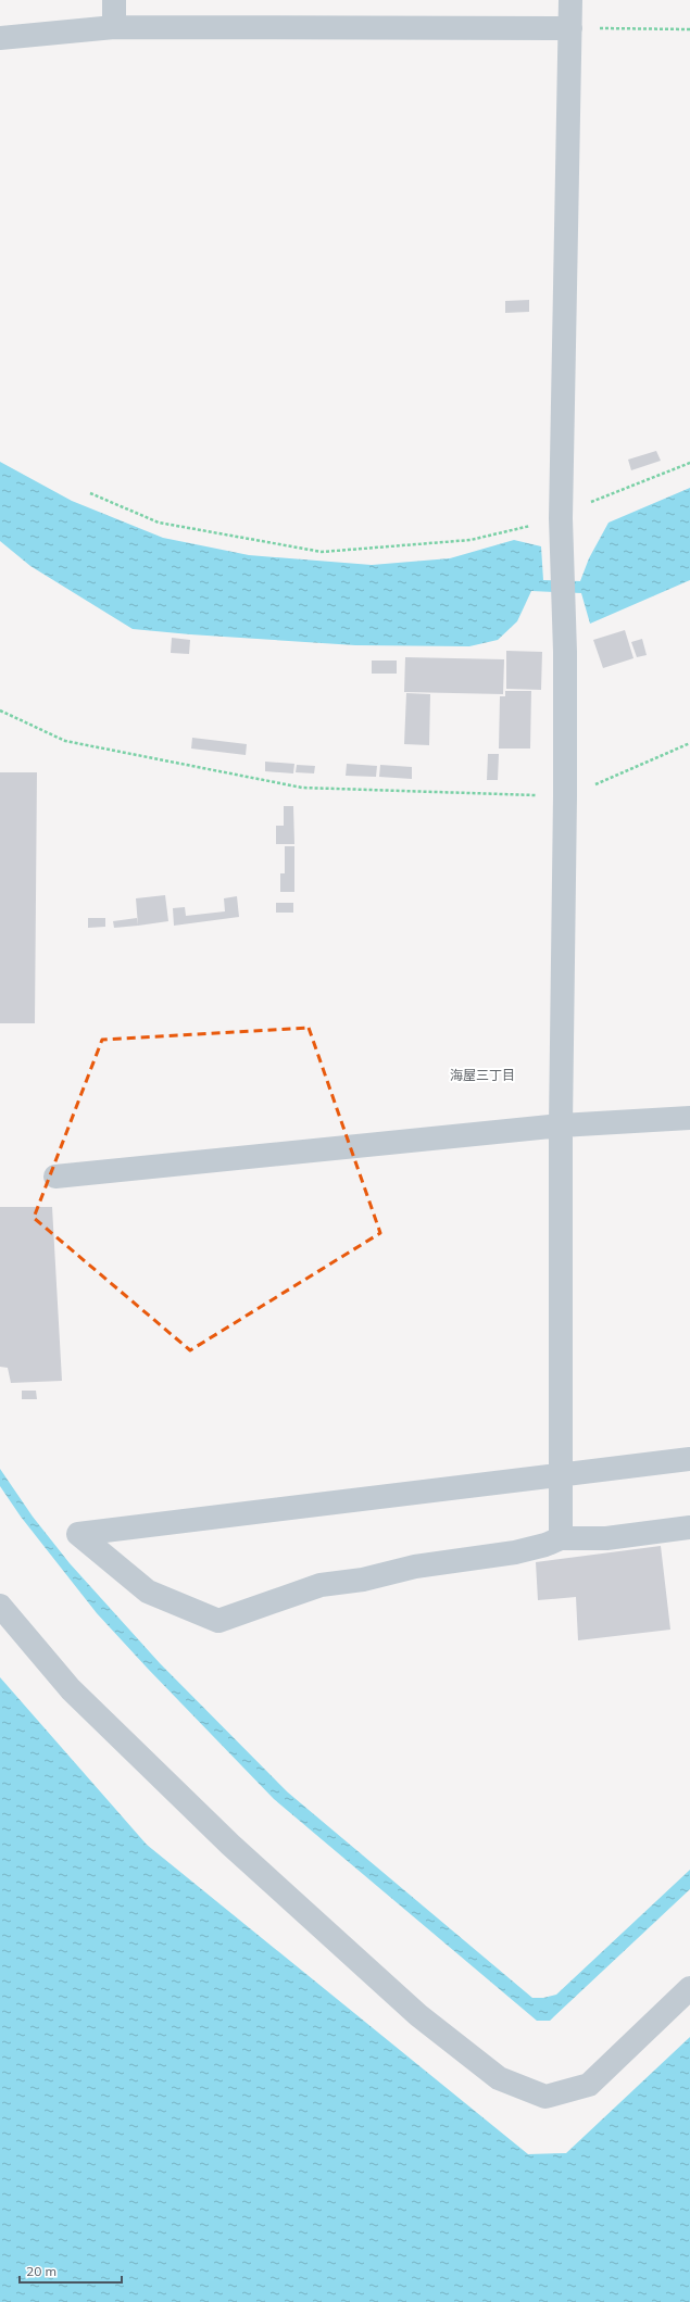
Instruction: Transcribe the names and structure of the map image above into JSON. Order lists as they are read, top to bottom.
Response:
{
  "districts": ["海屋三丁目"],
  "scale_bar": "20 m"
}
